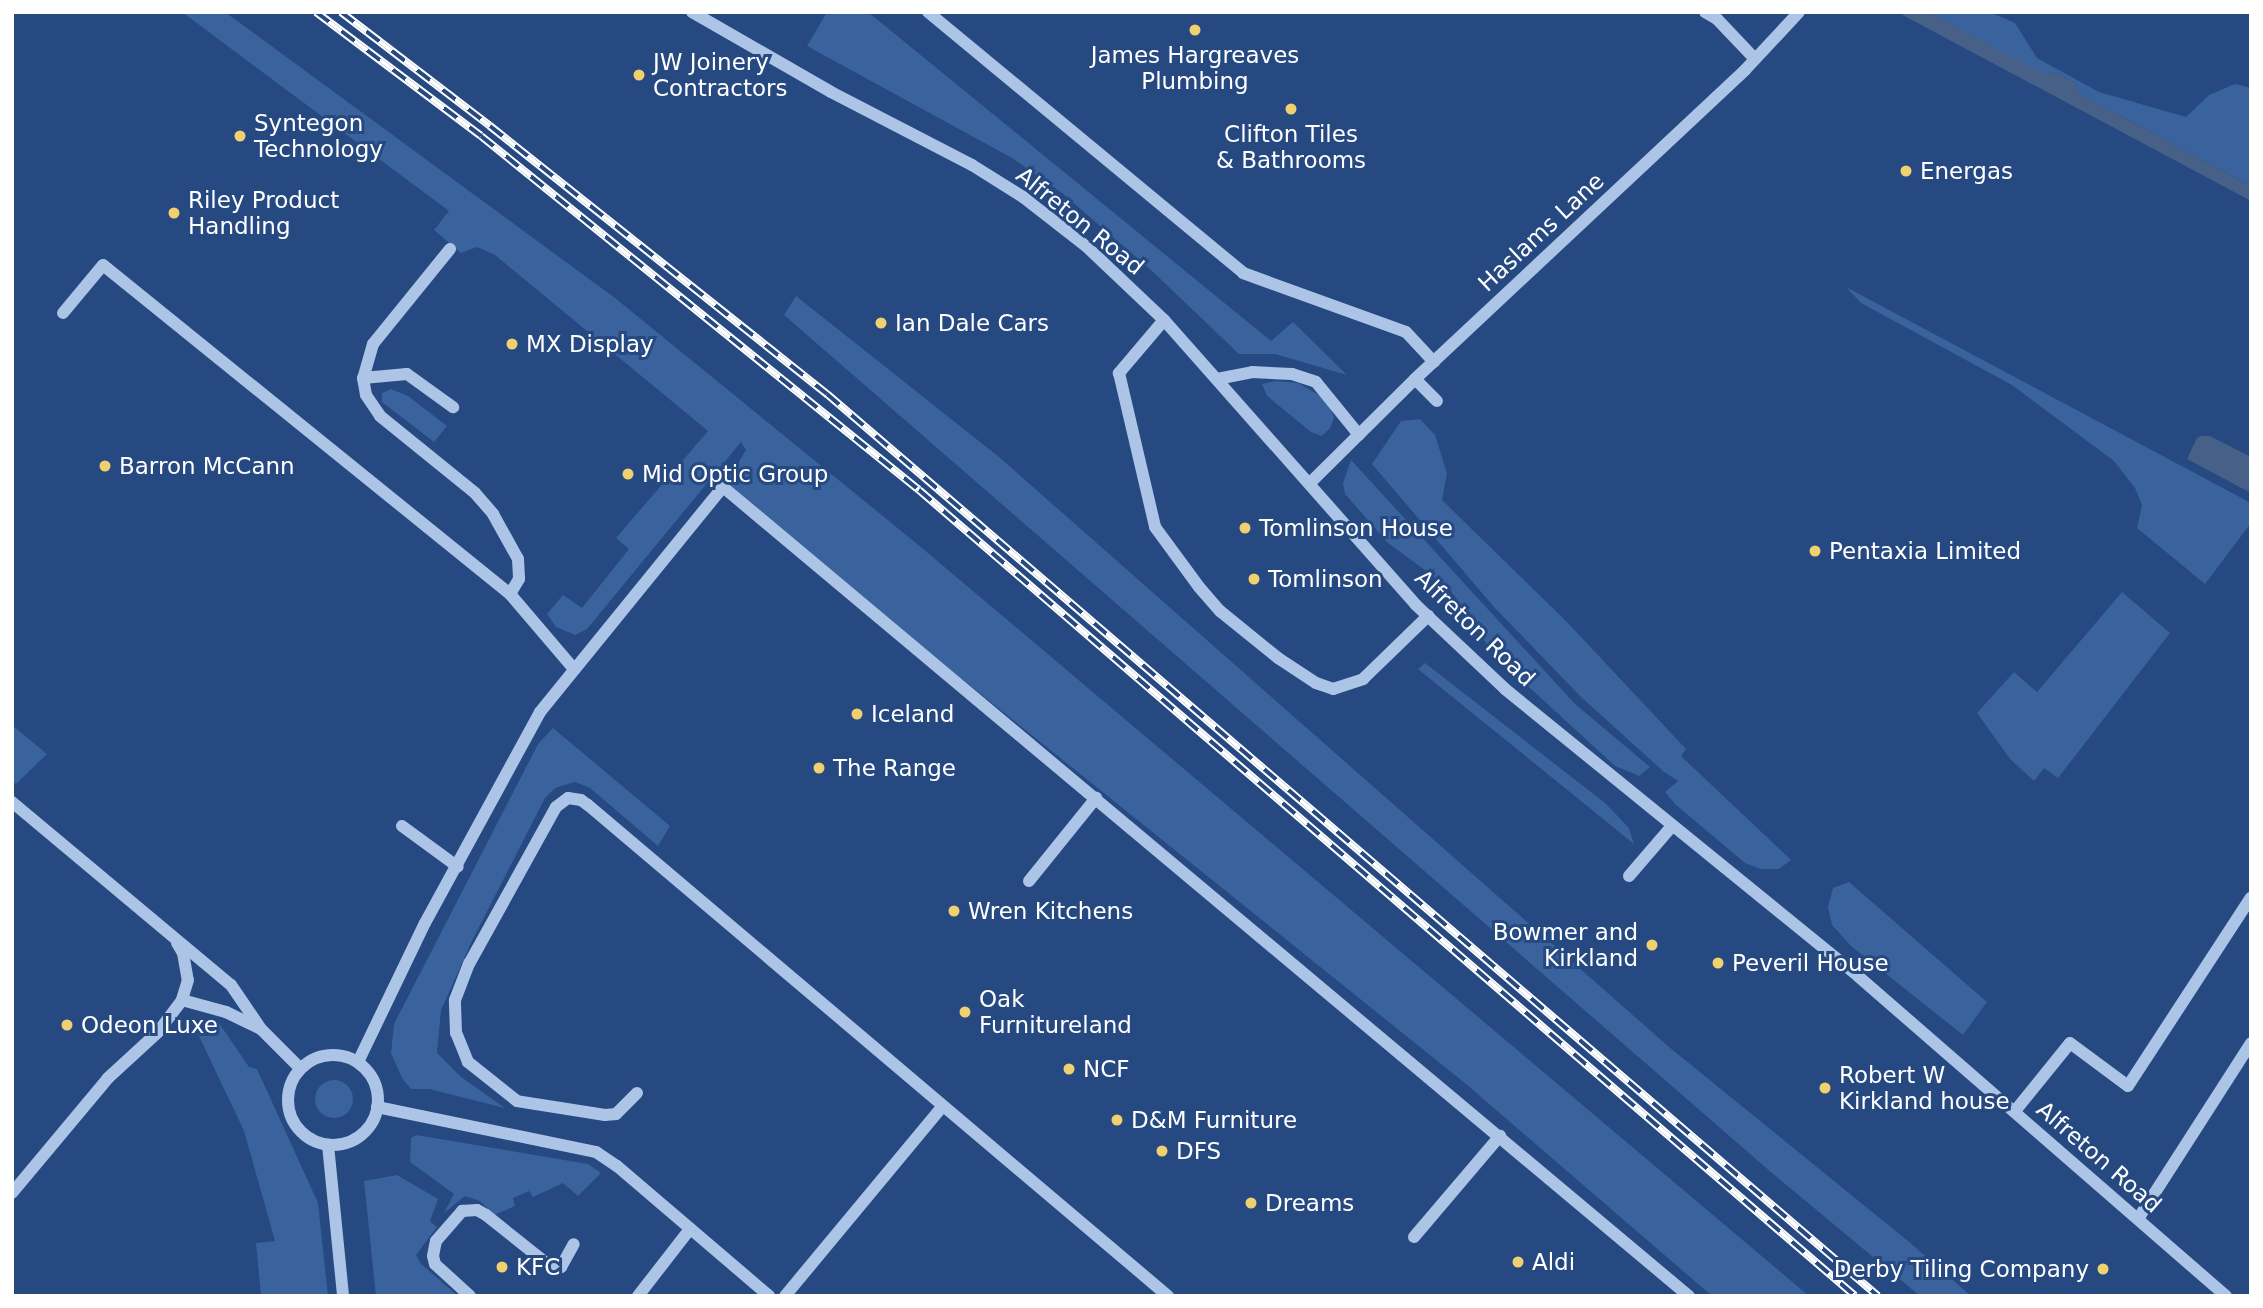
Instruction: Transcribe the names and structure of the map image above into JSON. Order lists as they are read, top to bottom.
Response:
{
  "streets": {
    "street": ["Alfreton Road", "Haslams Lane"]
  },
  "crossings": [
    ["Alfreton Road", "Haslams Lane"]
  ],
  "places": [
    "James Hargreaves Plumbing",
    "JW Joinery Contractors",
    "Clifton Tiles & Bathrooms",
    "Syntegon Technology",
    "Energas",
    "Riley Product Handling",
    "Ian Dale Cars",
    "MX Display",
    "Barron McCann",
    "Mid Optic Group",
    "Tomlinson House",
    "Pentaxia Limited",
    "Tomlinson",
    "Iceland",
    "The Range",
    "Wren Kitchens",
    "Bowmer and Kirkland",
    "Peveril House",
    "Oak Furnitureland",
    "Odeon Luxe",
    "NCF",
    "Robert W Kirkland house",
    "D&M Furniture",
    "DFS",
    "Dreams",
    "Aldi",
    "KFC",
    "Derby Tiling Company"
  ]
}
